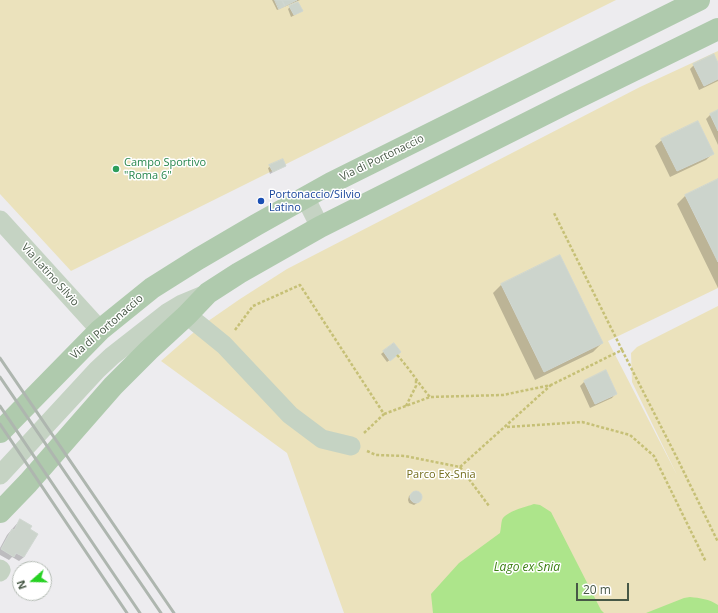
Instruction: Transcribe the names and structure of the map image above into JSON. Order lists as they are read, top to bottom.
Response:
{
  "streets": {
    "main road": ["Via di Portonaccio"],
    "street": ["Via Latino Silvio"]
  },
  "crossings": [
    ["Via di Portonaccio", "Via Latino Silvio"]
  ],
  "water": ["Lago ex Snia"],
  "parks": ["Parco Ex-Snia"],
  "places": ["Campo Sportivo \"Roma 6\"", "Portonaccio/Silvio Latino"],
  "scale_bar": "20 m",
  "north": "left"
}
